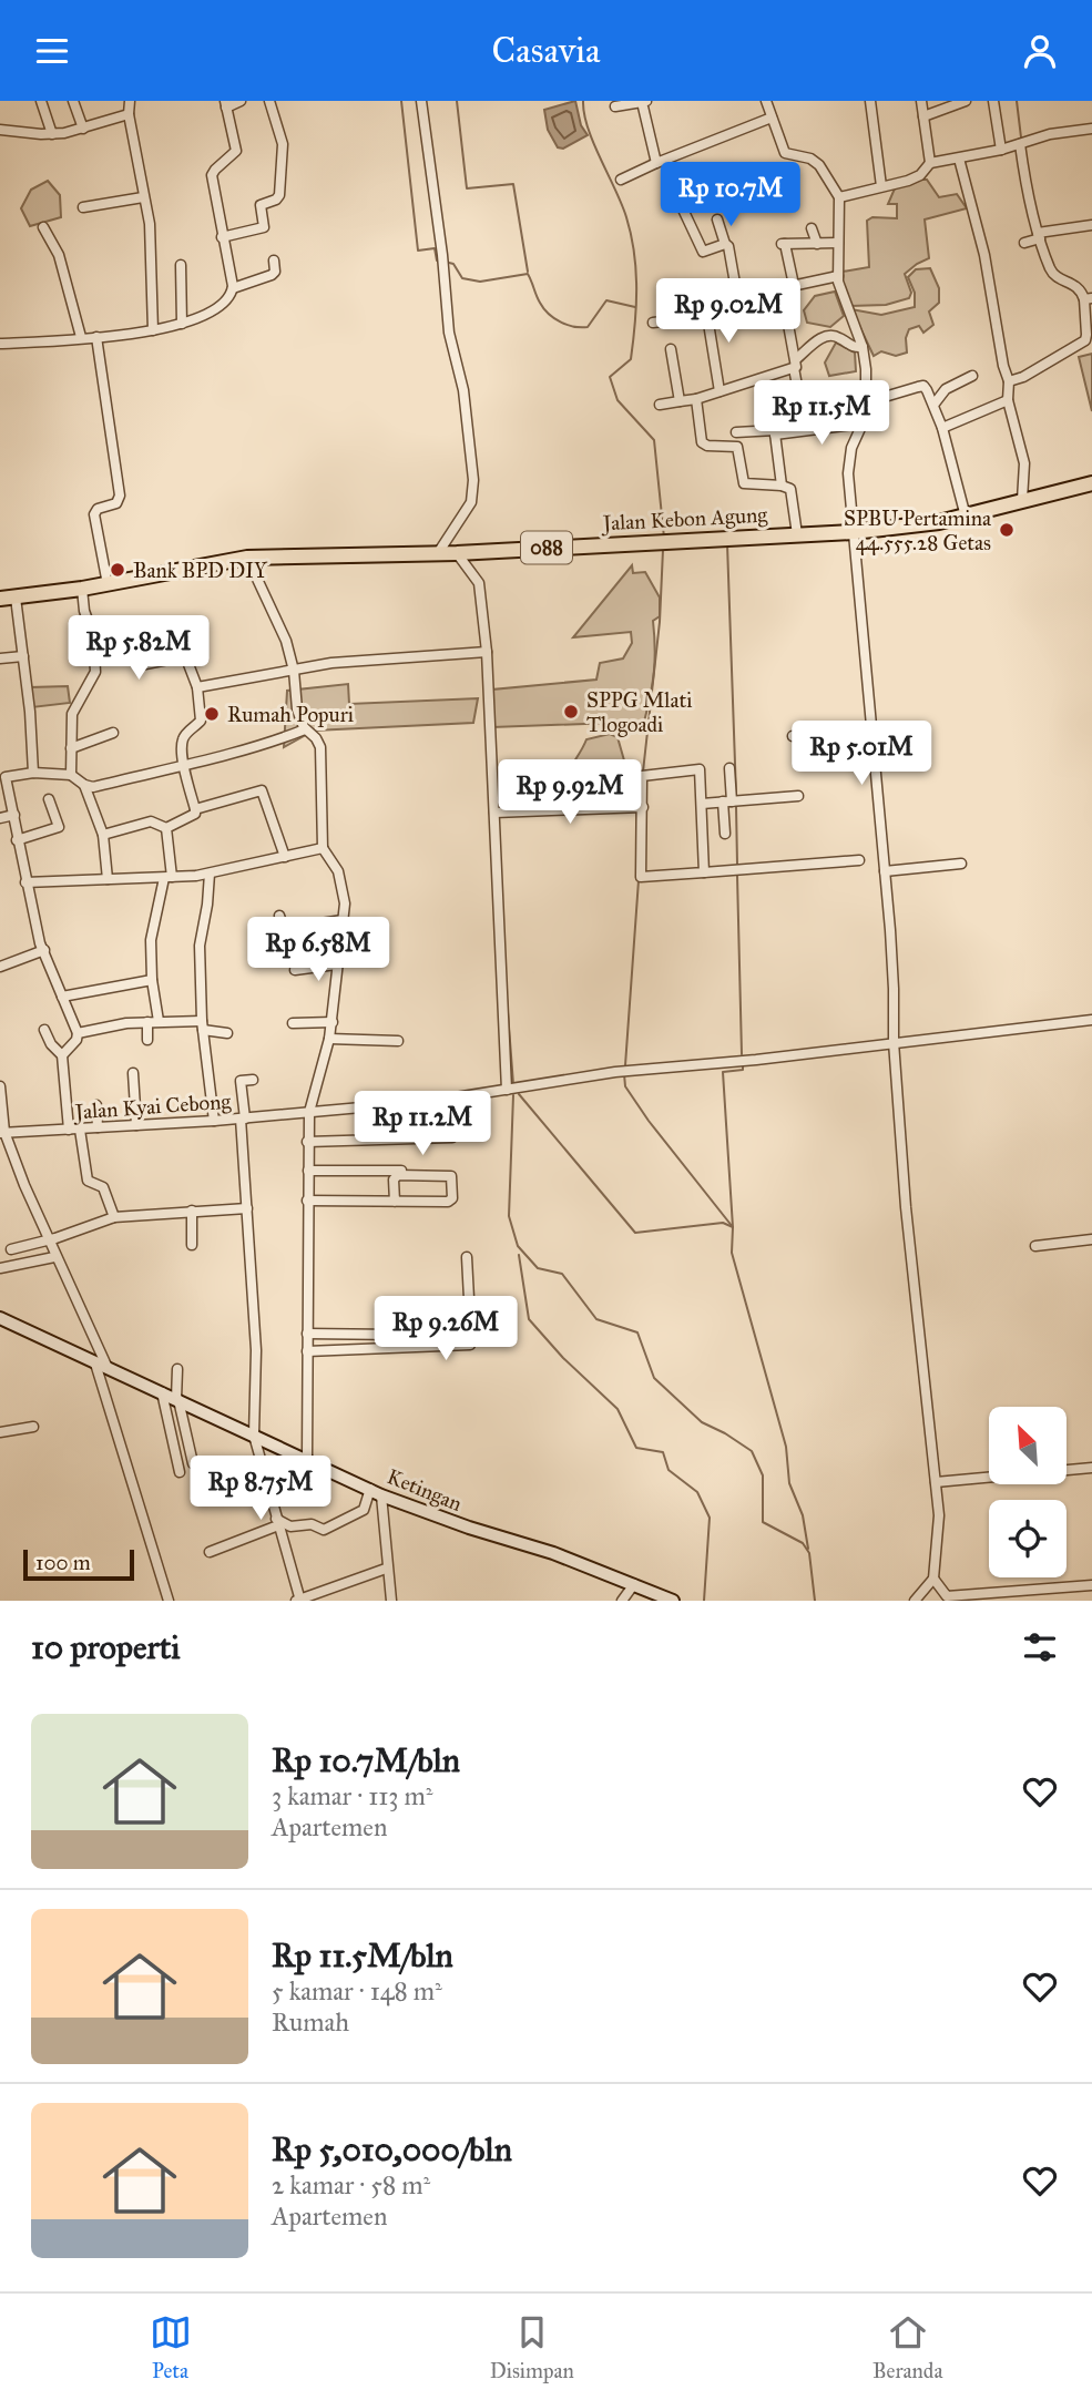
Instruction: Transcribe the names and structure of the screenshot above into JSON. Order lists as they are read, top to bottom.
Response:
{
  "streets": {
    "main road": ["Jalan Kebon Agung", "088"],
    "street": ["Jalan Kyai Cebong", "Ketingan"]
  },
  "places": [
    "SPBU Pertamina 44.555.28 Getas",
    "Bank BPD DIY",
    "SPPG Mlati Tlogoadi",
    "Rumah Popuri"
  ],
  "scale_bar": "100 m",
  "north": "top left",
  "page": {
    "header": "Casavia",
    "price": [
      "Rp 10.7M",
      "Rp 9.02M",
      "Rp 11.5M",
      "Rp 5.82M",
      "Rp 5.01M",
      "Rp 9.92M",
      "Rp 6.58M",
      "Rp 11.2M",
      "Rp 9.26M",
      "Rp 8.75M"
    ],
    "scale": "100 m",
    "heading": "10 properti",
    "list": [
      {
        "name": "Rp 10.7M/bln",
        "note": "3 kamar · 113 m² · Apartemen"
      },
      {
        "name": "Rp 11.5M/bln",
        "note": "5 kamar · 148 m² · Rumah"
      },
      {
        "name": "Rp 5,010,000/bln",
        "note": "2 kamar · 58 m² · Apartemen"
      }
    ],
    "tabs": ["Peta", "Disimpan", "Beranda"]
  }
}
